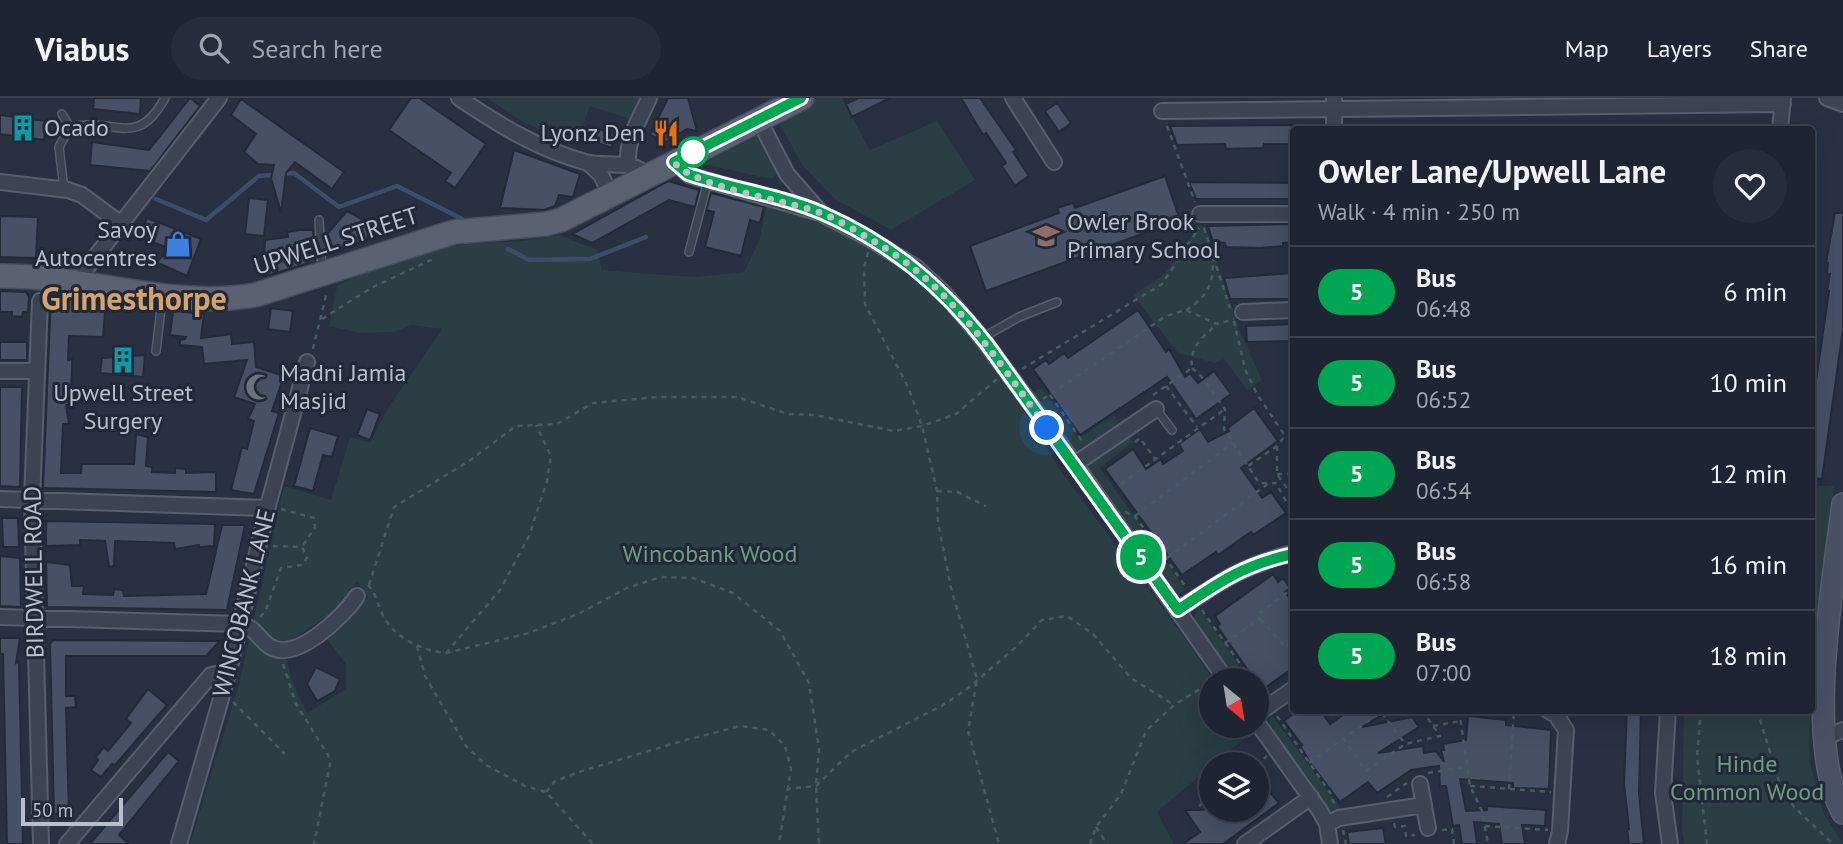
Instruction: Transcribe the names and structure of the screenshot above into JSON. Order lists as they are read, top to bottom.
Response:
{
  "streets": {
    "main road": ["UPWELL STREET"],
    "street": ["BIRDWELL ROAD", "WINCOBANK LANE"]
  },
  "districts": ["Grimesthorpe"],
  "parks": ["Wincobank Wood", "Hinde Common Wood"],
  "places": {
    "building": ["Ocado", "Upwell Street Surgery"],
    "restaurant": ["Lyonz Den"],
    "school or university": ["Owler Brook Primary School"],
    "shop": ["Savoy Autocentres"],
    "mosque": ["Madni Jamia Masjid"]
  },
  "lines": ["bus line 5"],
  "scale_bar": "50 m",
  "north": "bottom right",
  "page": {
    "header": "Viabus",
    "search": "Search here",
    "nav": ["Map", "Layers", "Share"],
    "on_map": "5",
    "heading": ["Owler Lane/Upwell Lane", "Walk · 4 min · 250 m"],
    "list": [
      {
        "mark": "5",
        "name": "Bus",
        "note": "06:48",
        "value": "6 min"
      },
      {
        "mark": "5",
        "name": "Bus",
        "note": "06:52",
        "value": "10 min"
      },
      {
        "mark": "5",
        "name": "Bus",
        "note": "06:54",
        "value": "12 min"
      },
      {
        "mark": "5",
        "name": "Bus",
        "note": "06:58",
        "value": "16 min"
      },
      {
        "mark": "5",
        "name": "Bus",
        "note": "07:00",
        "value": "18 min"
      }
    ],
    "scale": "50 m"
  }
}
